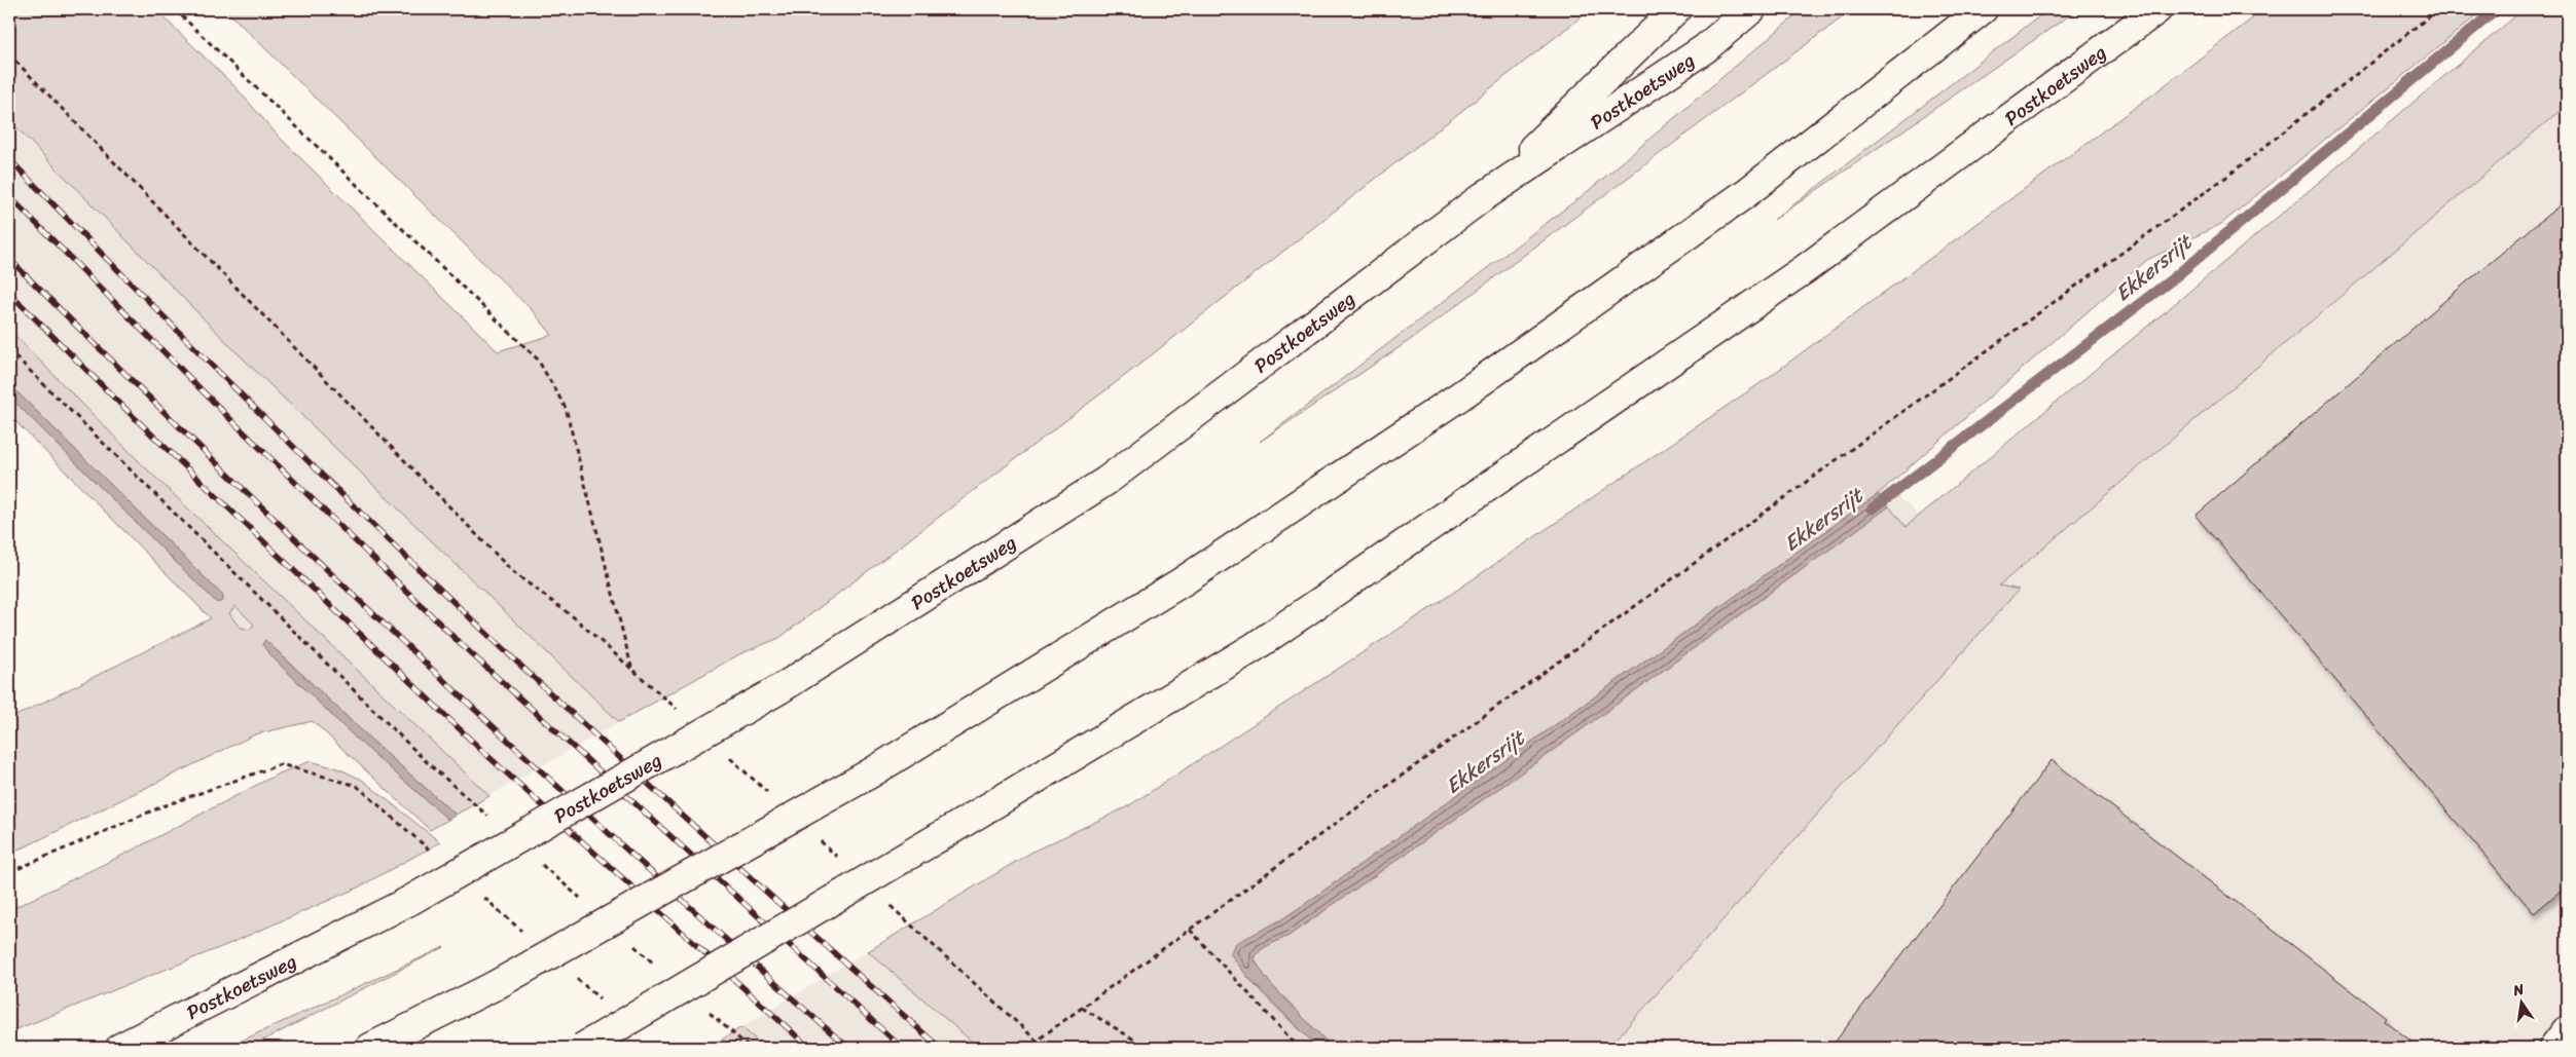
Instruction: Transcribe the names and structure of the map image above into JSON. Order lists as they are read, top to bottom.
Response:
{
  "streets": {
    "main road": ["Postkoetsweg"]
  },
  "water": ["Ekkersrijt"],
  "north": "top"
}
